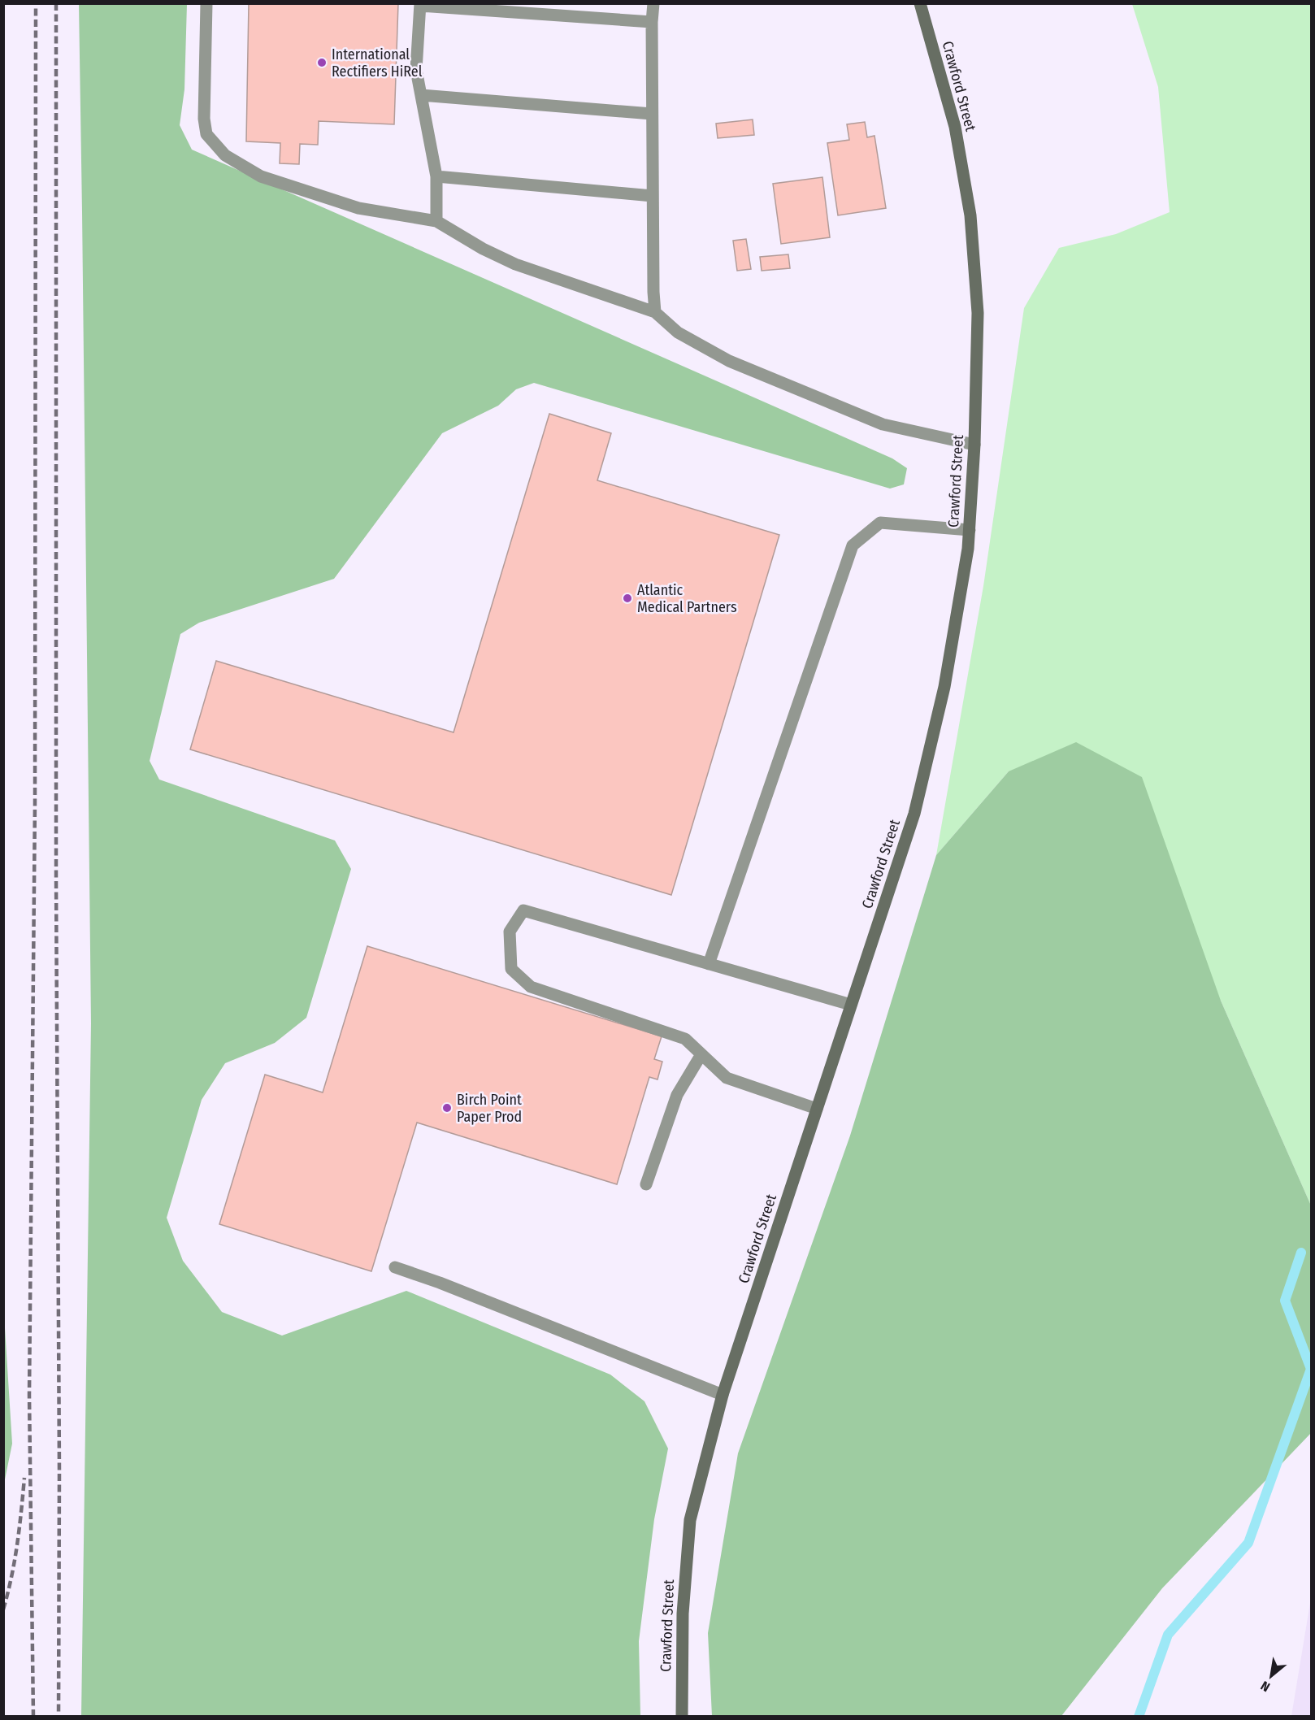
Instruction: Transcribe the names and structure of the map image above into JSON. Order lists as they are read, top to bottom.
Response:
{
  "streets": {
    "main road": ["Crawford Street"]
  },
  "places": ["International Rectifiers HiRel", "Atlantic Medical Partners", "Birch Point Paper Prod"],
  "north": "bottom left"
}
